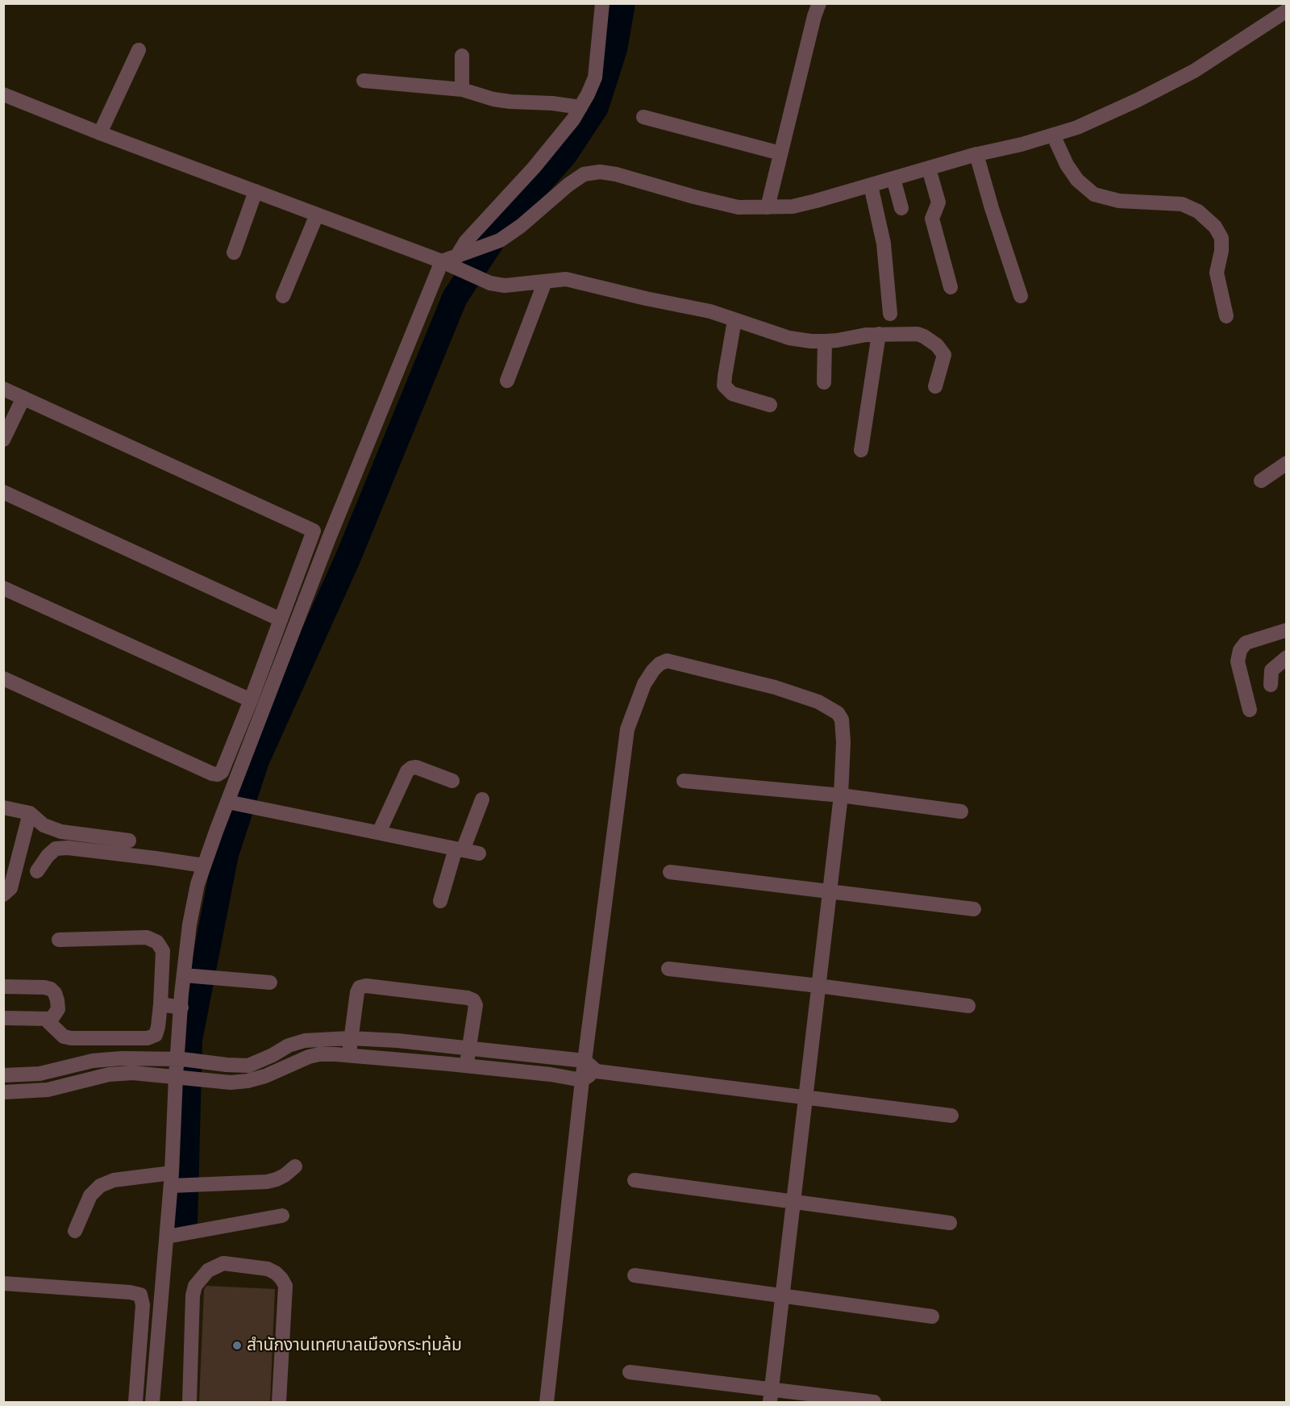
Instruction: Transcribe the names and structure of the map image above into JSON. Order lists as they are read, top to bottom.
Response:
{
  "places": ["สำนักงานเทศบาลเมืองกระทุ่มล้ม"]
}
